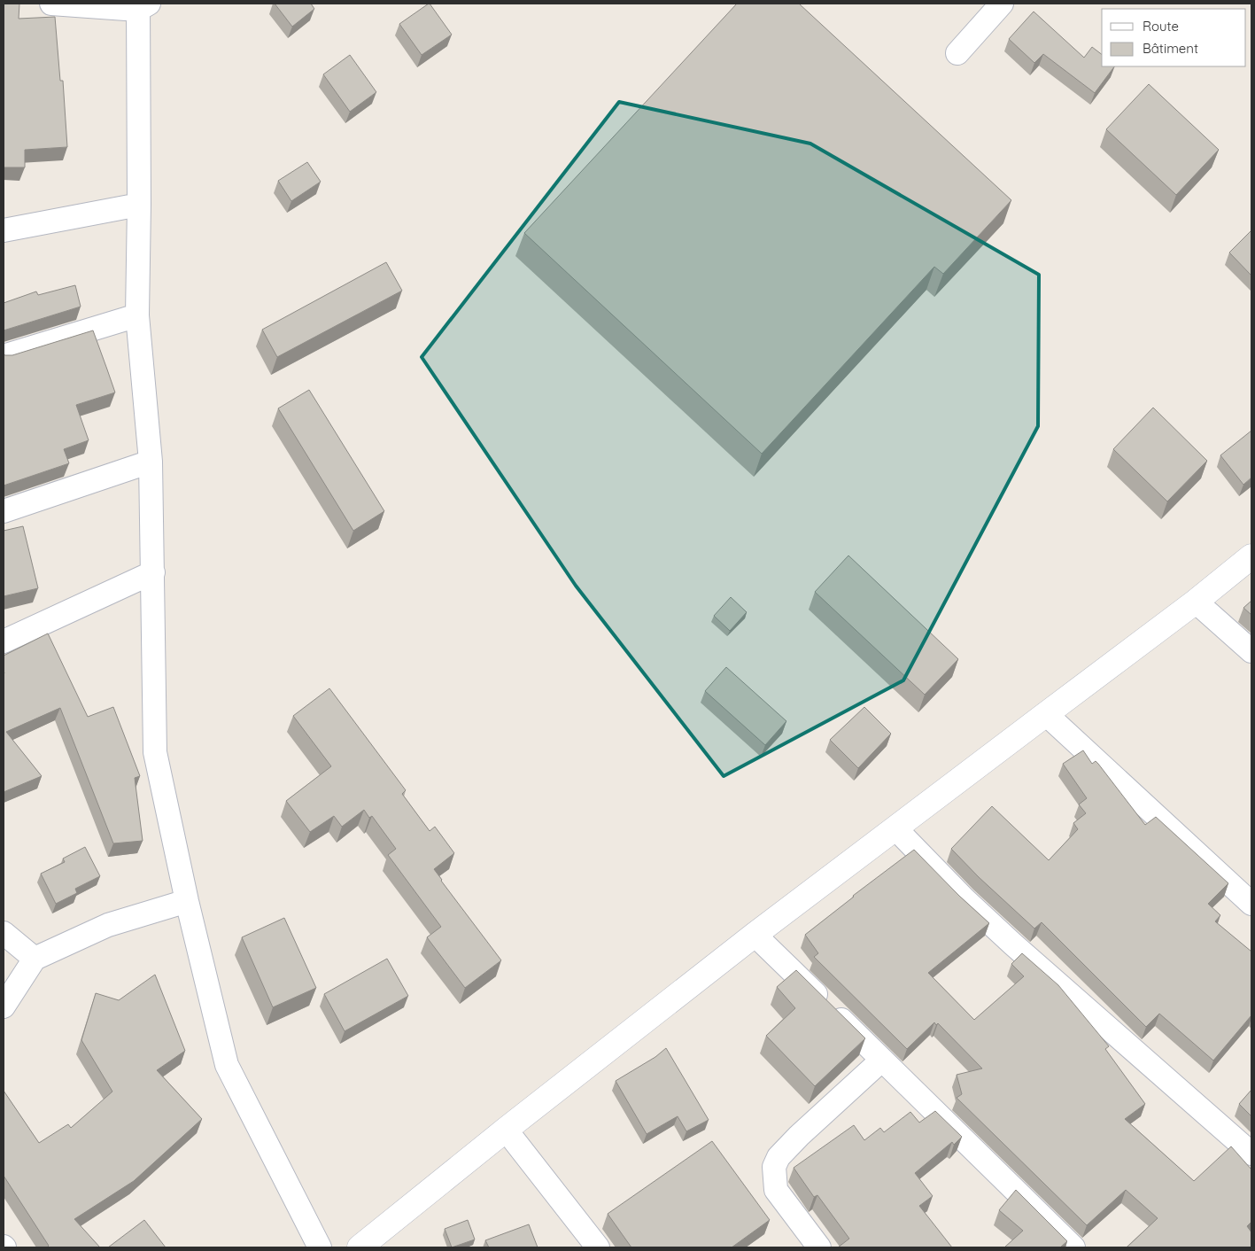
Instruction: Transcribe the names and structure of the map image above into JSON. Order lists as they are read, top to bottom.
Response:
{
  "legend": ["Route", "Bâtiment"]
}
